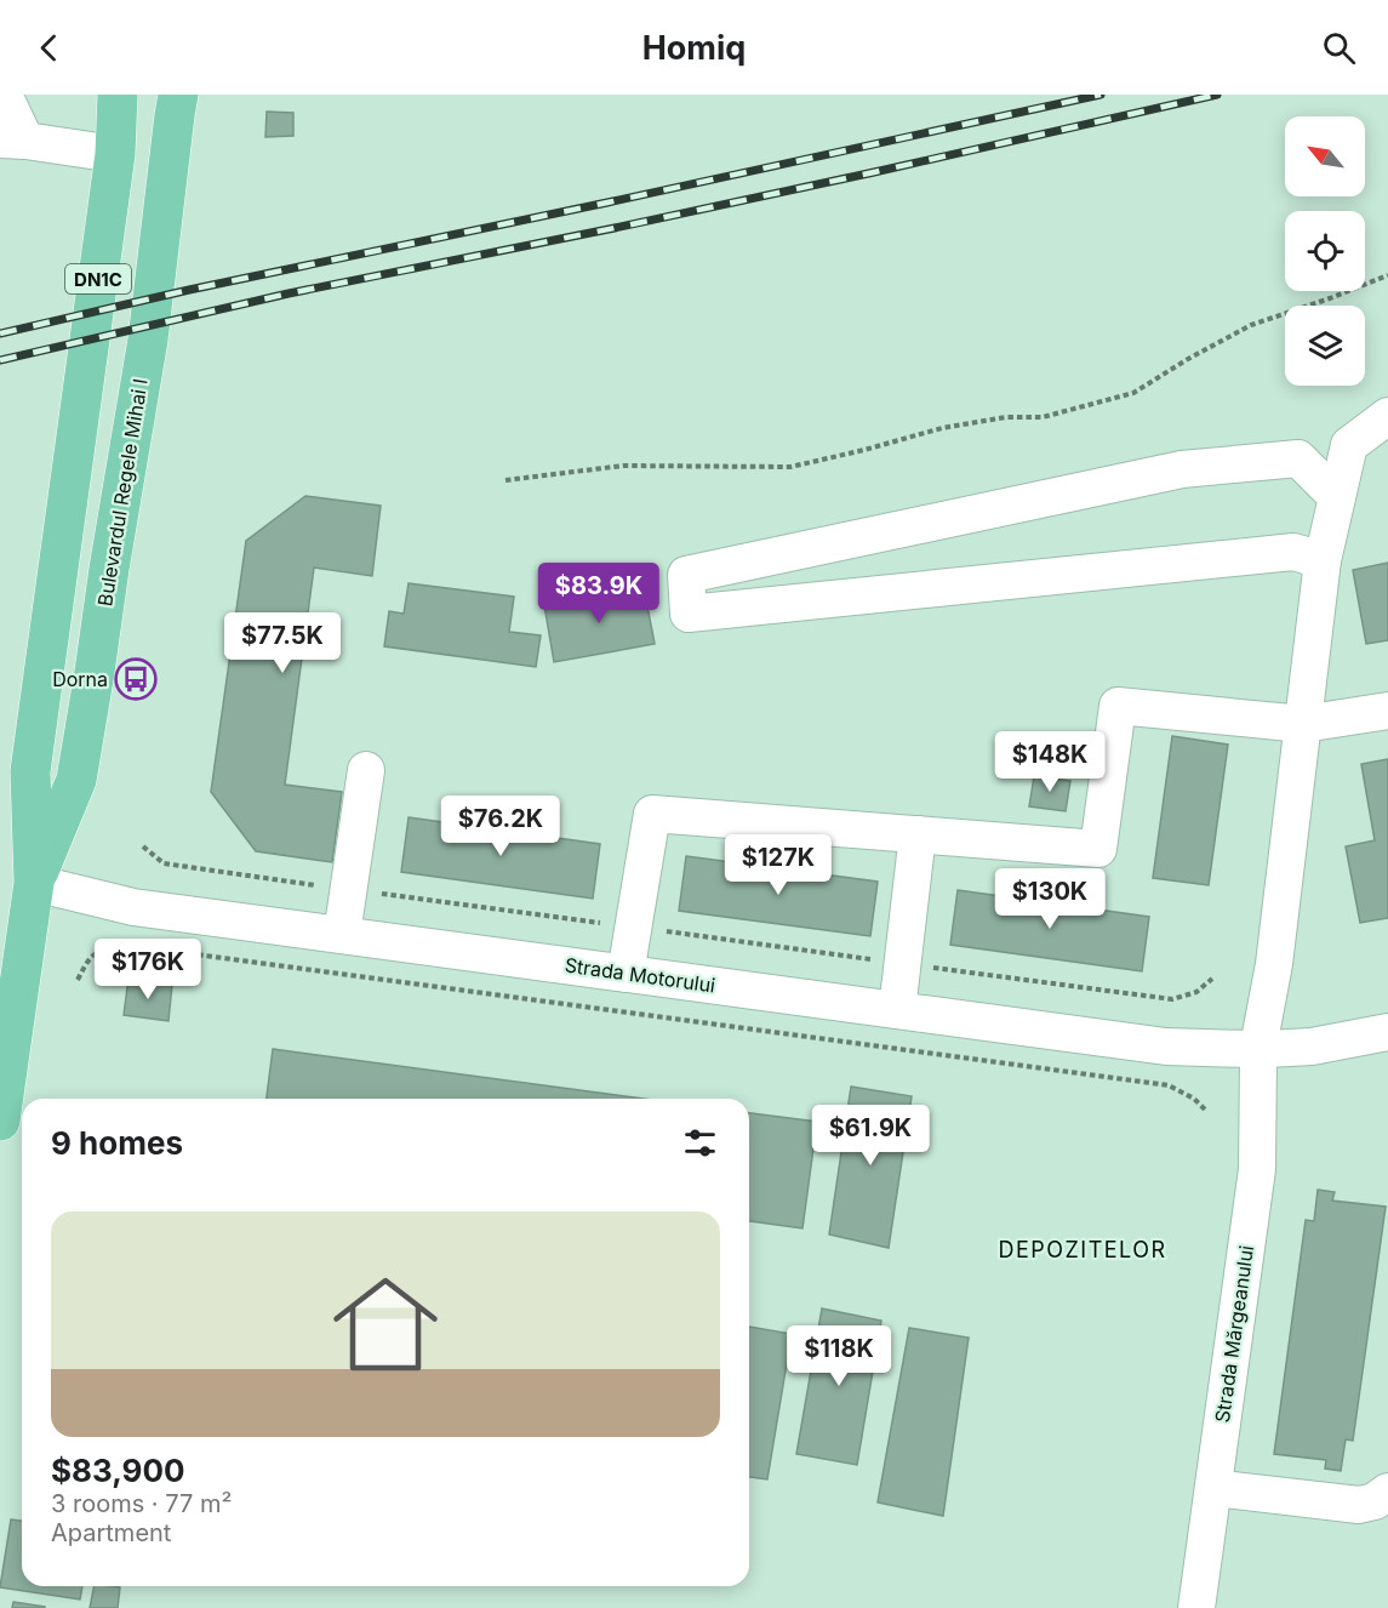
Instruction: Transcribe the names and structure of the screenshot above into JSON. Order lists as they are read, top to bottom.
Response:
{
  "streets": {
    "main road": ["DN1C", "Bulevardul Regele Mihai I"],
    "street": ["Strada Motorului", "Strada Mărgeanului"]
  },
  "crossings": [
    ["Bulevardul Regele Mihai I", "Strada Motorului"],
    ["Strada Motorului", "Strada Mărgeanului"]
  ],
  "districts": ["DEPOZITELOR"],
  "places": {
    "bus stop": ["Dorna"]
  },
  "north": "top left",
  "page": {
    "header": "Homiq",
    "price": [
      "$83.9K",
      "$77.5K",
      "$148K",
      "$76.2K",
      "$127K",
      "$130K",
      "$176K",
      "$61.9K",
      "$118K"
    ],
    "heading": "9 homes",
    "list": [
      {
        "name": "$83,900",
        "note": "3 rooms · 77 m² · Apartment"
      }
    ]
  }
}
